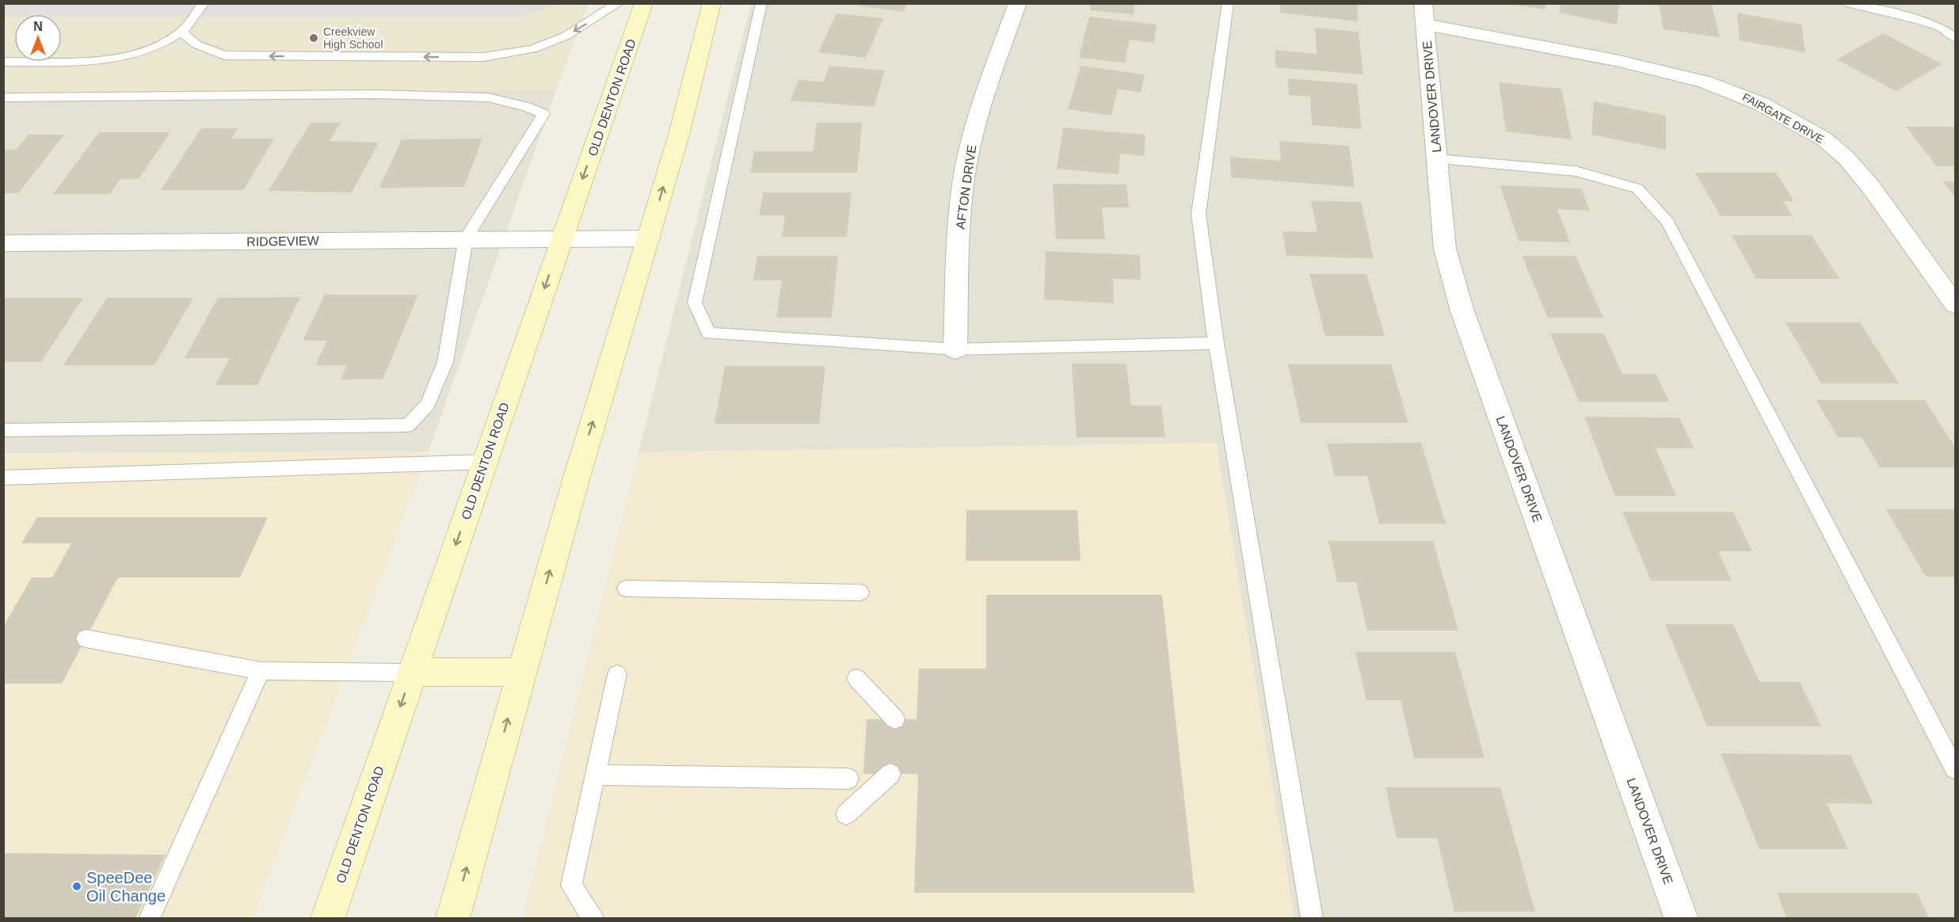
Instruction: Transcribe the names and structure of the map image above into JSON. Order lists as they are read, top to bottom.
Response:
{
  "streets": {
    "main road": ["OLD DENTON ROAD"],
    "street": [
      "LANDOVER DRIVE",
      "FAIRGATE DRIVE",
      "AFTON DRIVE",
      "RIDGEVIEW"
    ]
  },
  "crossings": [
    ["LANDOVER DRIVE", "FAIRGATE DRIVE"],
    ["OLD DENTON ROAD", "RIDGEVIEW"]
  ],
  "places": ["Creekview High School", "SpeeDee Oil Change"],
  "north": "top"
}
